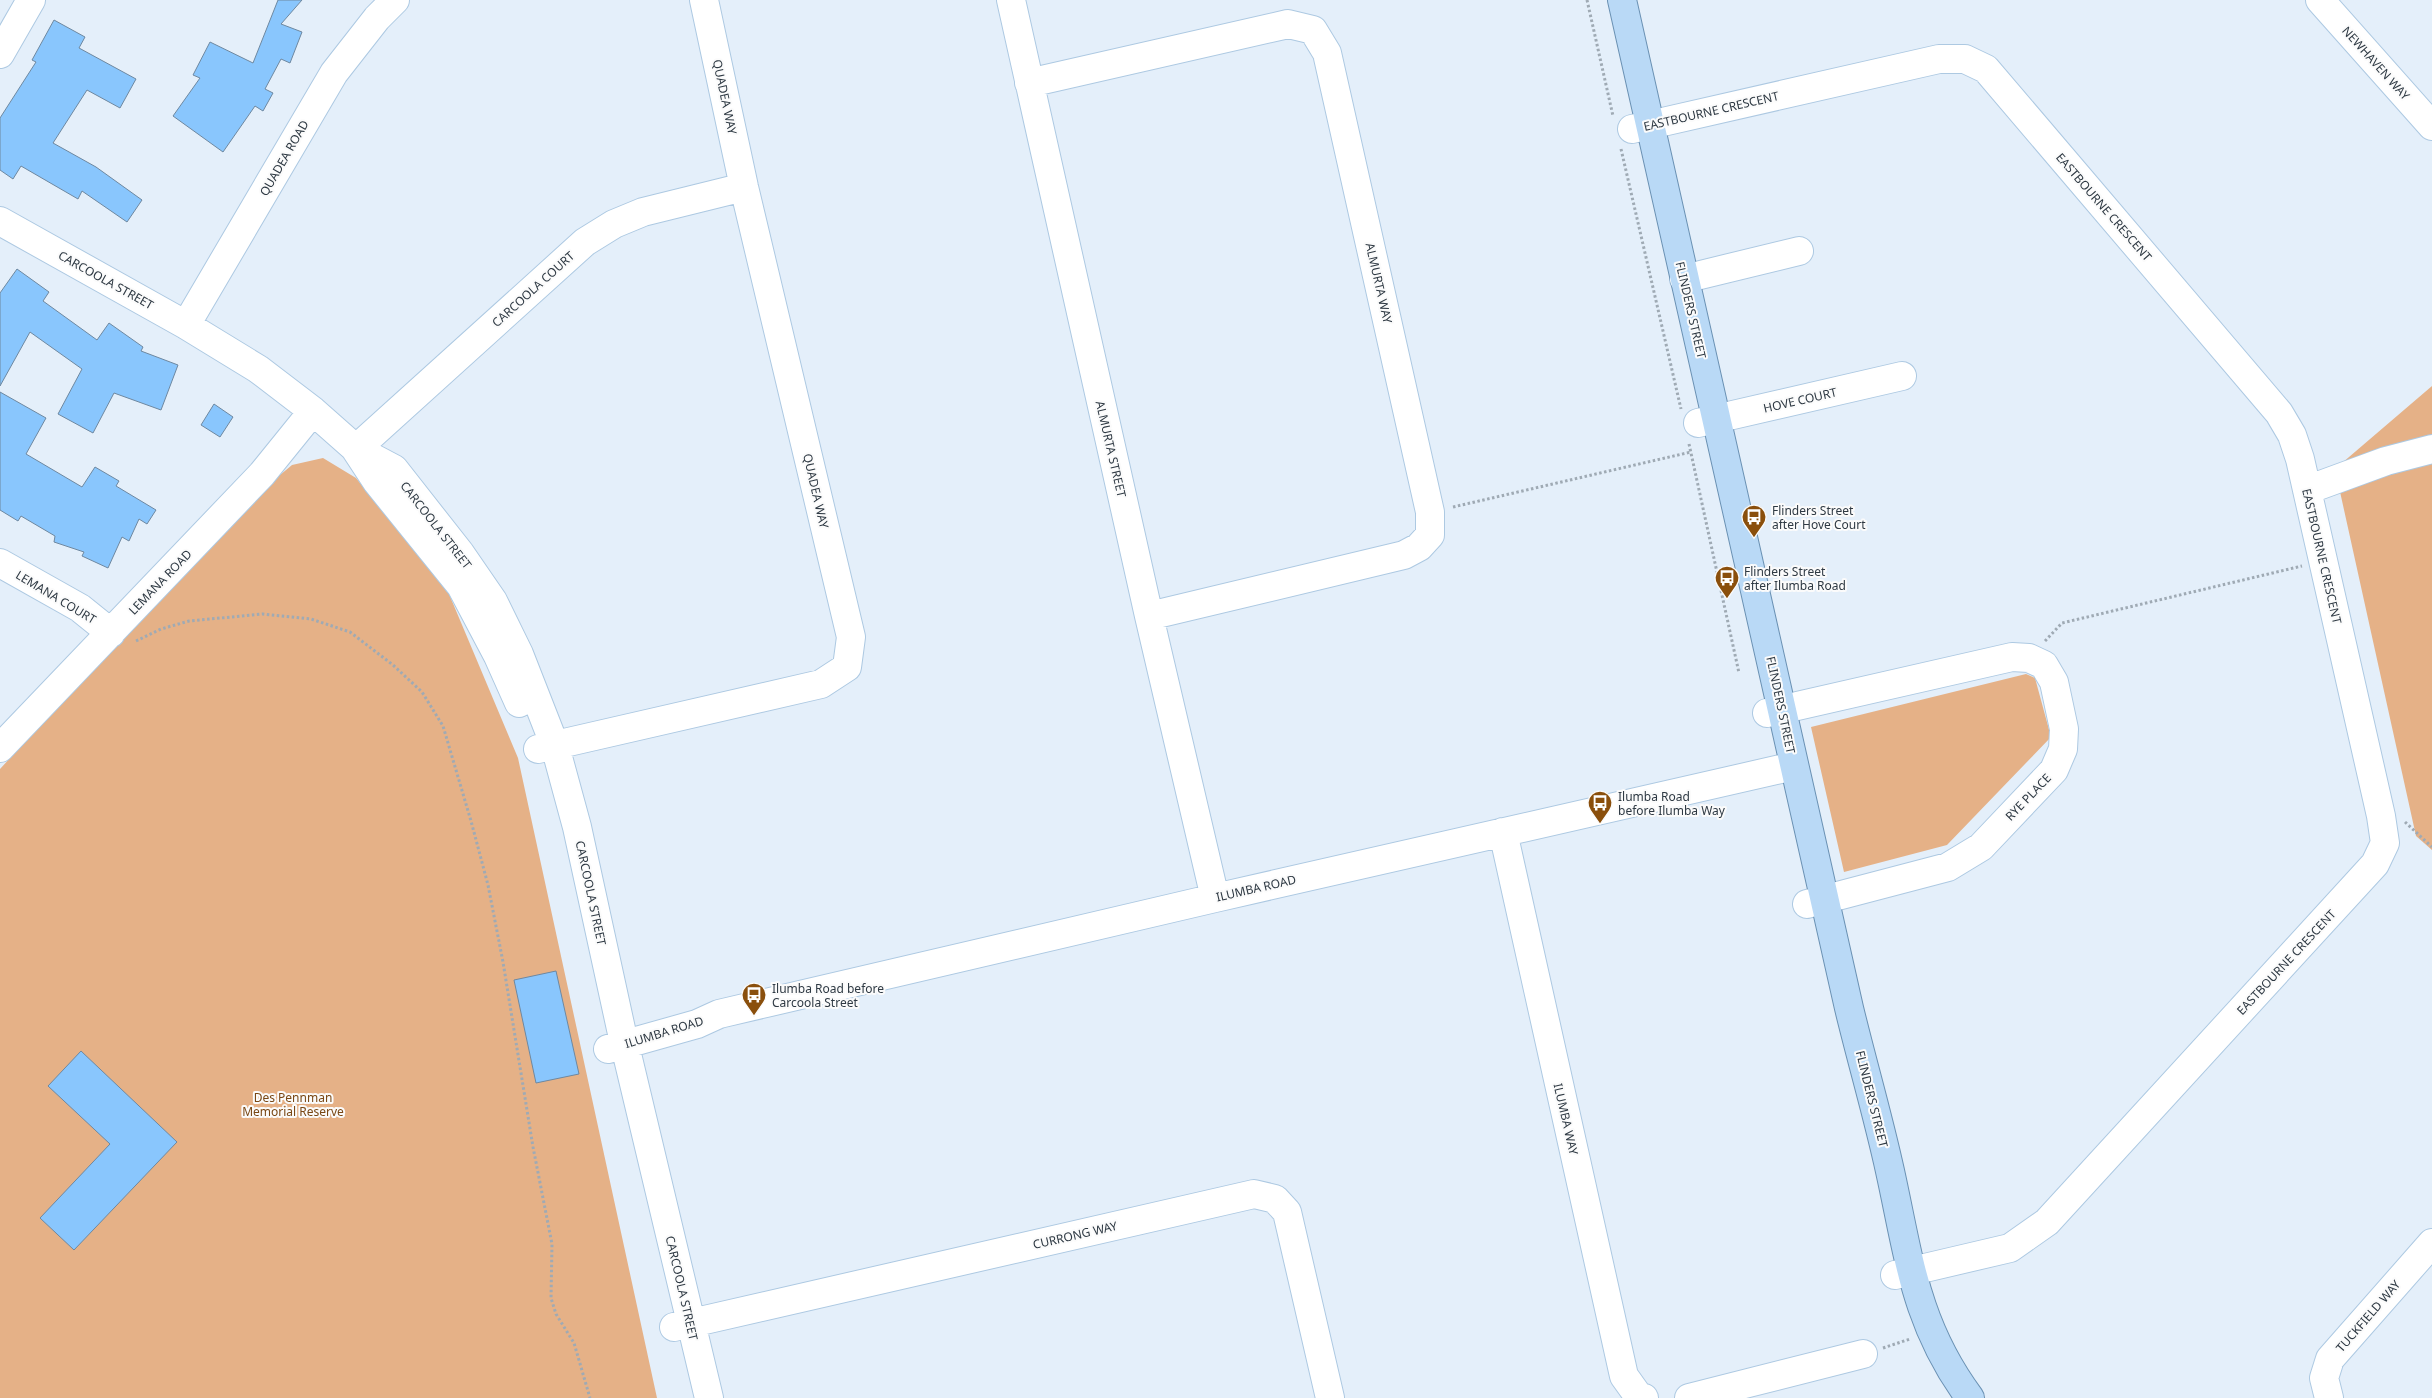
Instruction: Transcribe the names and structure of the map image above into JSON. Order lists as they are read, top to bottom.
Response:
{
  "streets": {
    "main road": ["FLINDERS STREET"],
    "street": [
      "NEWHAVEN WAY",
      "QUADEA WAY",
      "EASTBOURNE CRESCENT",
      "QUADEA ROAD",
      "CARCOOLA STREET",
      "ALMURTA WAY",
      "CARCOOLA COURT",
      "HOVE COURT",
      "ALMURTA STREET",
      "LEMANA ROAD",
      "LEMANA COURT",
      "RYE PLACE",
      "ILUMBA ROAD",
      "ILUMBA WAY",
      "CURRONG WAY",
      "TUCKFIELD WAY"
    ]
  },
  "crossings": [
    ["QUADEA WAY", "CARCOOLA STREET"],
    ["QUADEA WAY", "CARCOOLA COURT"],
    ["EASTBOURNE CRESCENT", "FLINDERS STREET"],
    ["QUADEA ROAD", "CARCOOLA STREET"],
    ["CARCOOLA STREET", "CARCOOLA COURT"],
    ["CARCOOLA STREET", "LEMANA ROAD"],
    ["CARCOOLA STREET", "ILUMBA ROAD"],
    ["CARCOOLA STREET", "CURRONG WAY"],
    ["ALMURTA WAY", "ALMURTA STREET"],
    ["FLINDERS STREET", "HOVE COURT"],
    ["FLINDERS STREET", "RYE PLACE"],
    ["FLINDERS STREET", "ILUMBA ROAD"],
    ["ALMURTA STREET", "ILUMBA ROAD"],
    ["LEMANA ROAD", "LEMANA COURT"],
    ["ILUMBA ROAD", "ILUMBA WAY"]
  ],
  "parks": ["Des Pennman Memorial Reserve"],
  "places": {
    "bus stop": [
      "Flinders Street after Hove Court",
      "Flinders Street after Ilumba Road",
      "Ilumba Road before Ilumba Way",
      "Ilumba Road before Carcoola Street"
    ]
  }
}
